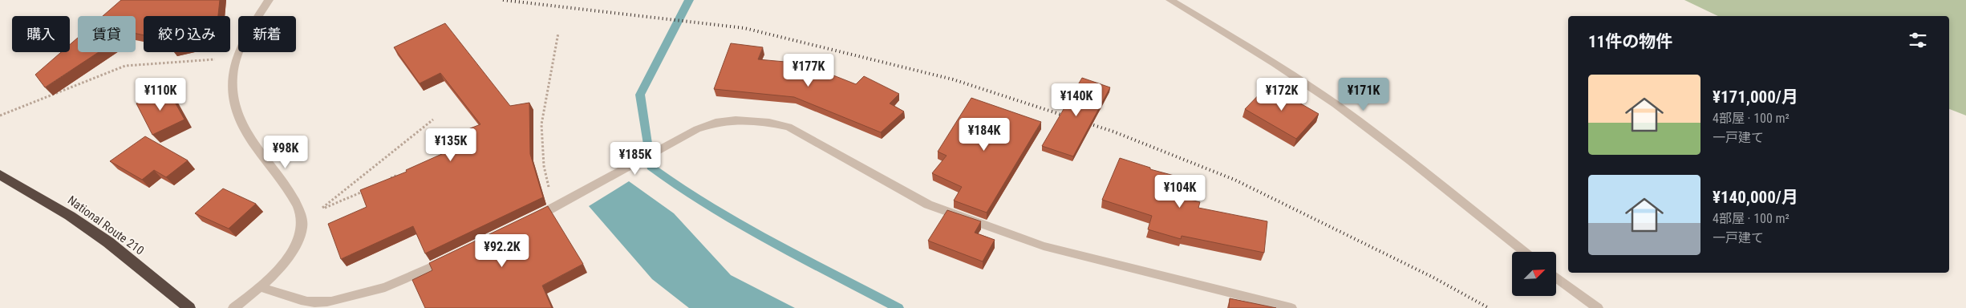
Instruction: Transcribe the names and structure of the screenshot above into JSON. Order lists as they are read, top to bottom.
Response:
{
  "streets": {
    "highway": ["National Route 210"]
  },
  "north": "top right",
  "page": {
    "chip": [
      "購入",
      "賃貸",
      "絞り込み",
      "新着"
    ],
    "heading": "11件の物件",
    "price": [
      "¥177K",
      "¥110K",
      "¥172K",
      "¥171K",
      "¥140K",
      "¥184K",
      "¥135K",
      "¥98K",
      "¥185K",
      "¥104K",
      "¥92.2K"
    ],
    "list": [
      {
        "name": "¥171,000/月",
        "note": "4部屋 · 100 m² · 一戸建て"
      },
      {
        "name": "¥140,000/月",
        "note": "4部屋 · 100 m² · 一戸建て"
      }
    ]
  }
}
